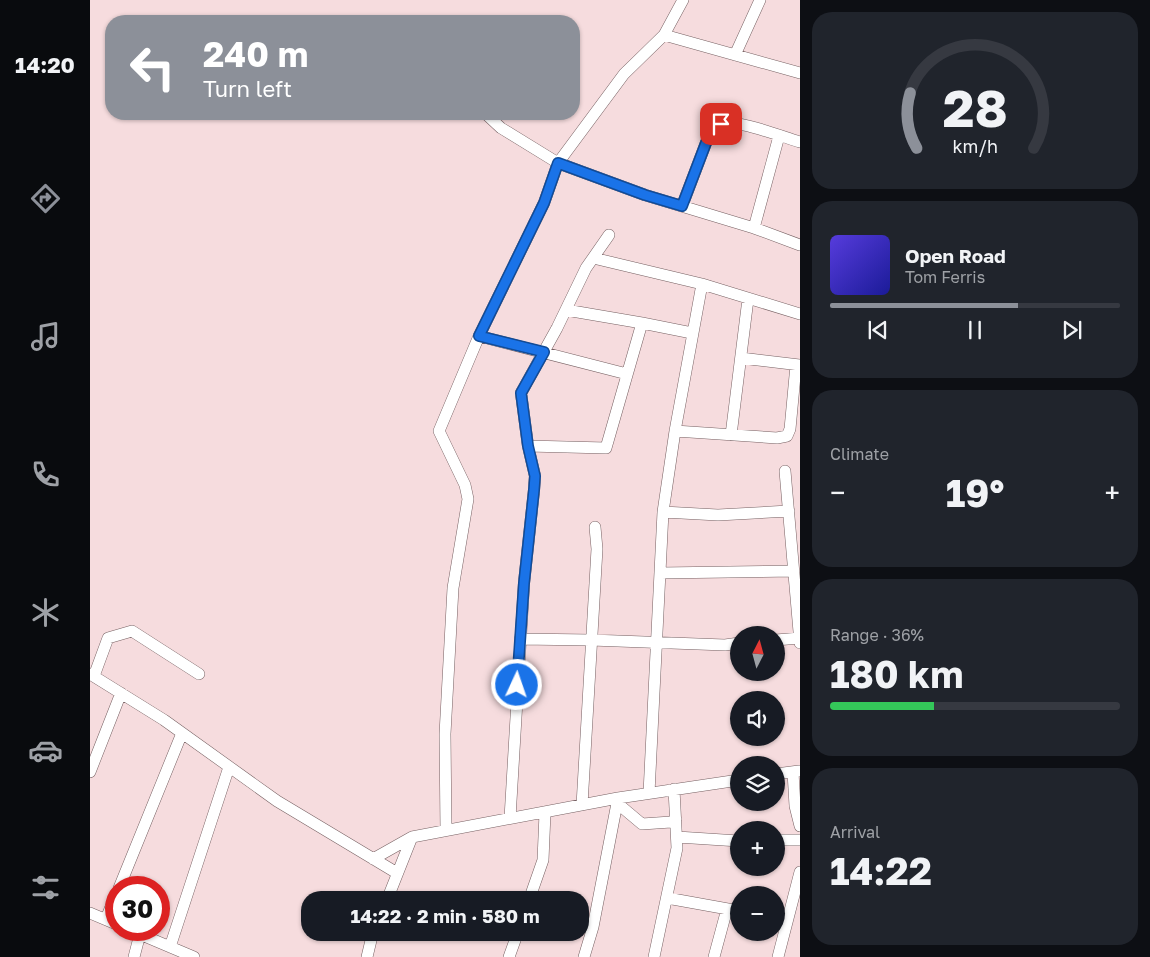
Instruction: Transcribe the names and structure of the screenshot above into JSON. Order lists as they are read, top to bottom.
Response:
{
  "north": "top",
  "page": {
    "tabs": "14:20",
    "turn": ["240 m", "Turn left"],
    "song": ["Open Road", "Tom Ferris"],
    "tile": [
      "Climate",
      ["Range · 36%", "180 km"],
      ["Arrival", "14:22"]
    ],
    "heat": ["−", "19°", "+"],
    "map_buttons": ["+", "−"],
    "limit": "30",
    "trip": "14:22 · 2 min · 580 m",
    "gauge": ["28", "km/h"]
  }
}
